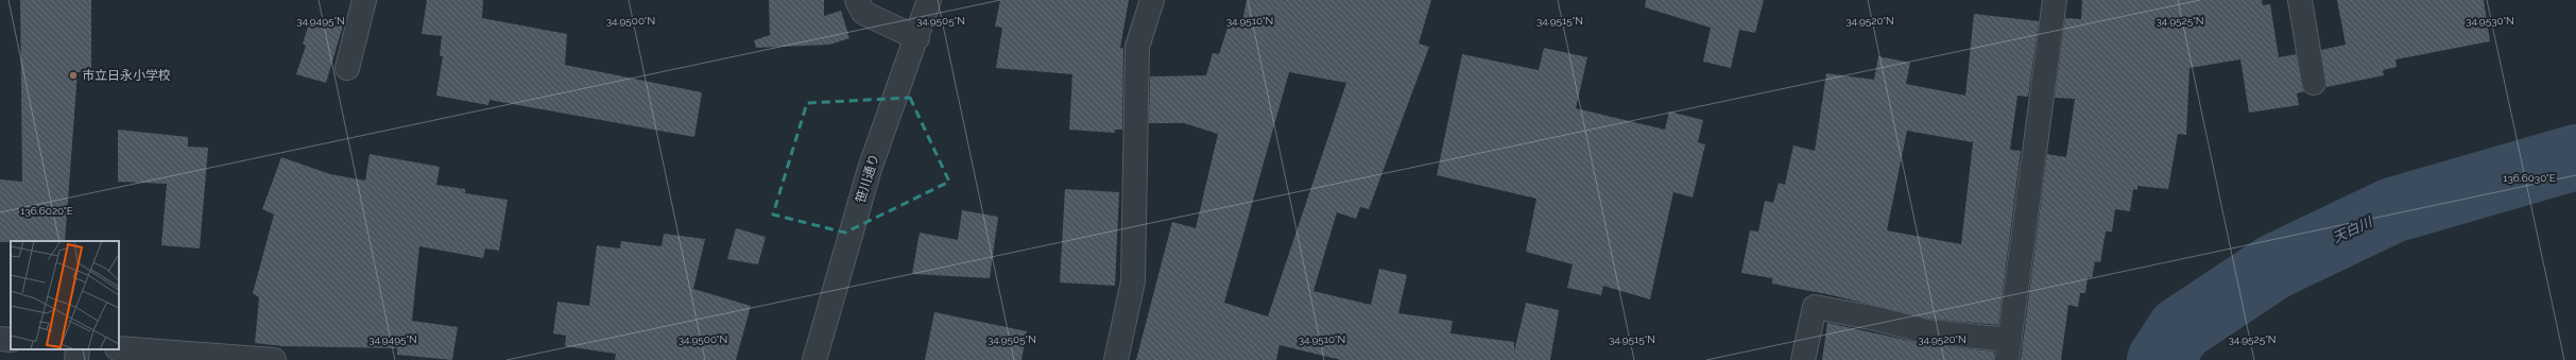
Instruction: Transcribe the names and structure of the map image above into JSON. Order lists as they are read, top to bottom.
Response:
{
  "streets": {
    "street": ["笹川通り"]
  },
  "water": ["天白川"],
  "places": ["市立日永小学校"],
  "coordinates": [
    "34.9495°N",
    "34.9500°N",
    "34.9505°N",
    "34.9510°N",
    "34.9515°N",
    "34.9520°N",
    "34.9525°N",
    "34.9530°N",
    "136.6030°E",
    "136.6020°E"
  ]
}
